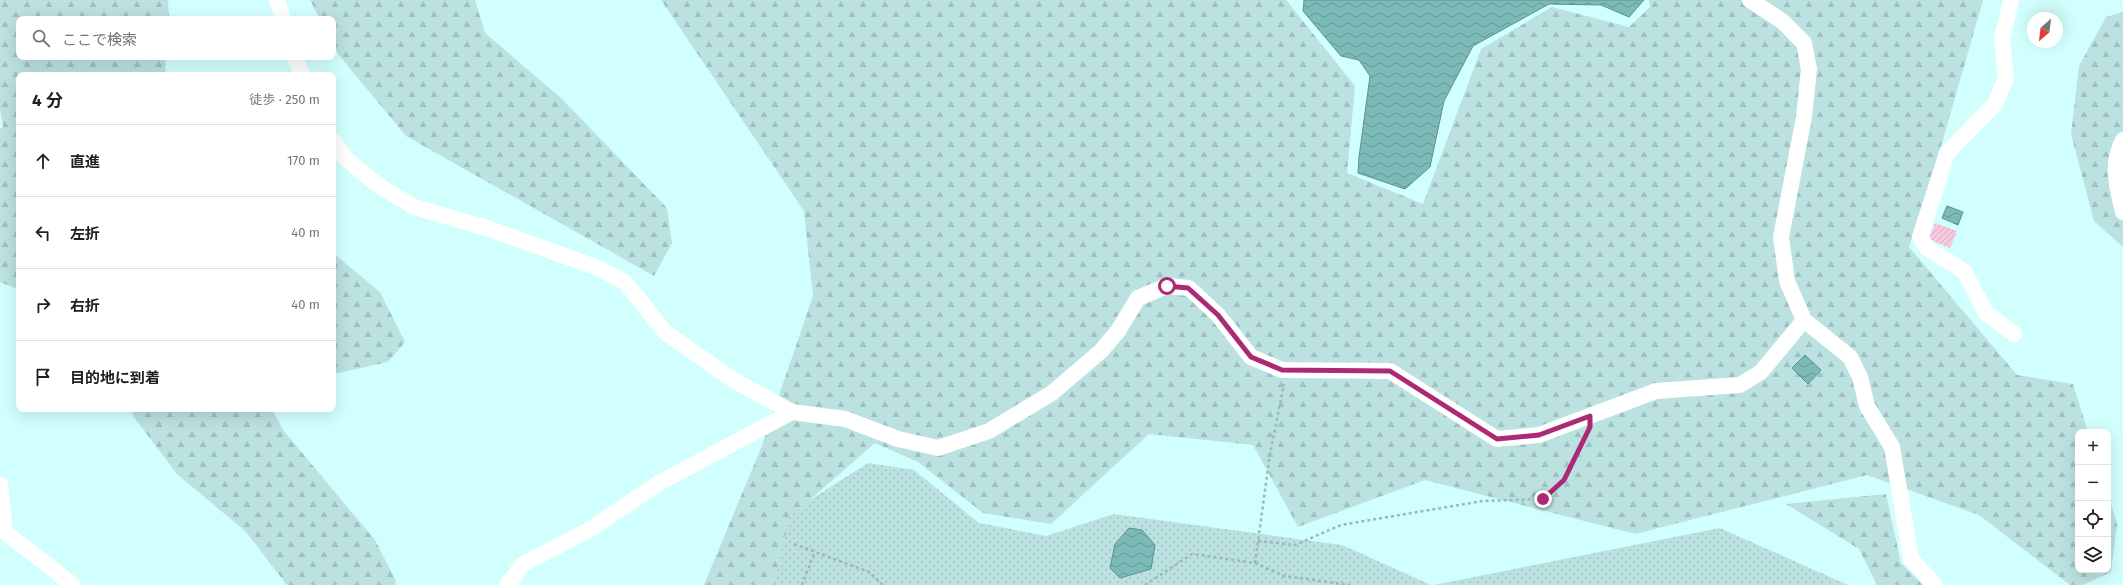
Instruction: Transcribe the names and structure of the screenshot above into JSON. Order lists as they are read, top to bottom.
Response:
{
  "north": "bottom left",
  "page": {
    "search": "ここで検索",
    "heading": ["4 分", "徒歩 · 250 m"],
    "list": [
      ["直進", "170 m"],
      ["左折", "40 m"],
      ["右折", "40 m"],
      "目的地に到着"
    ],
    "map_buttons": ["+", "−"]
  }
}
